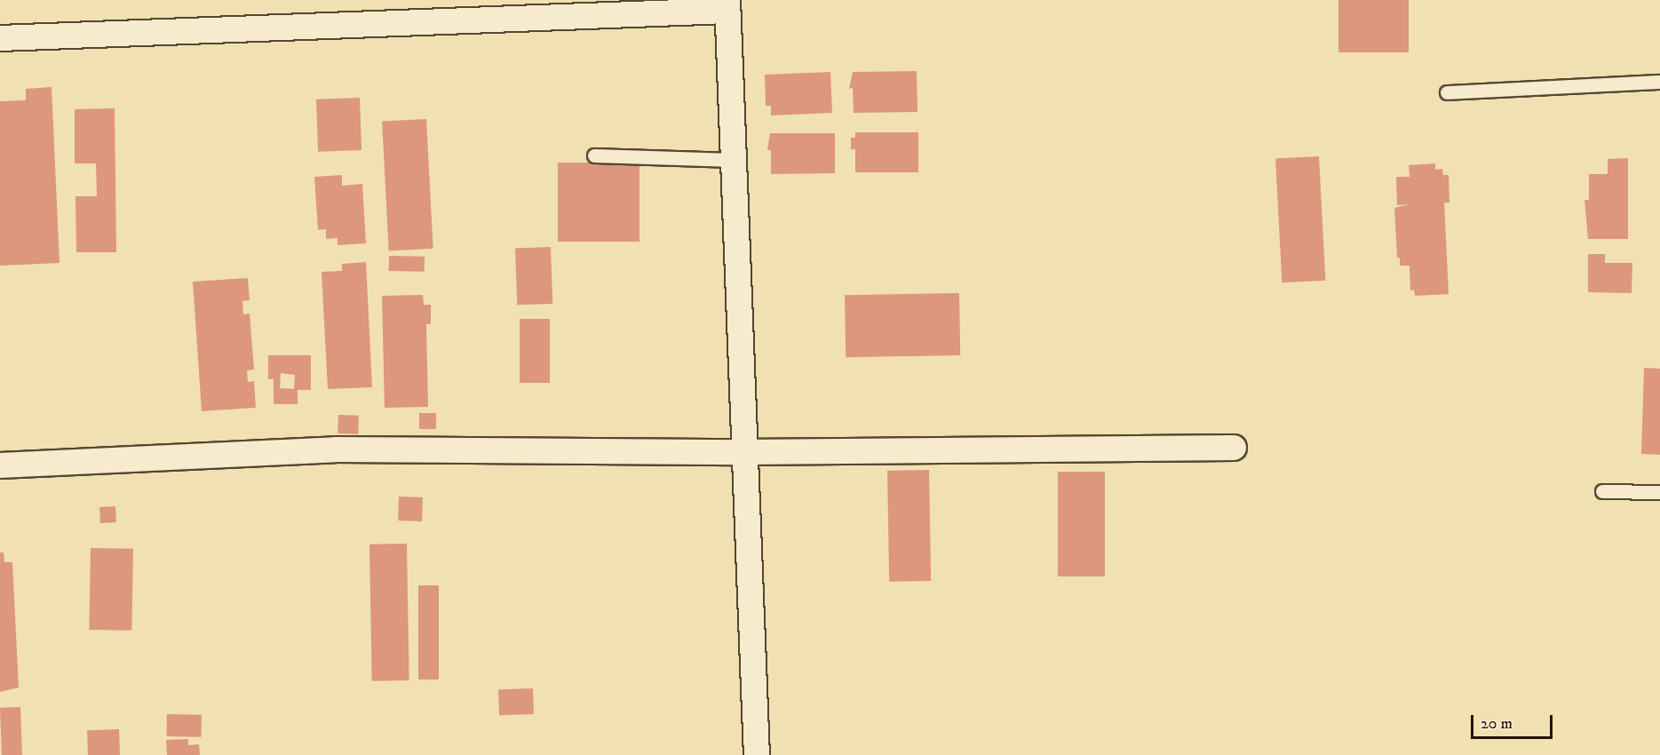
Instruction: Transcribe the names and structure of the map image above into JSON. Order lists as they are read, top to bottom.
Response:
{
  "scale_bar": "20 m"
}
